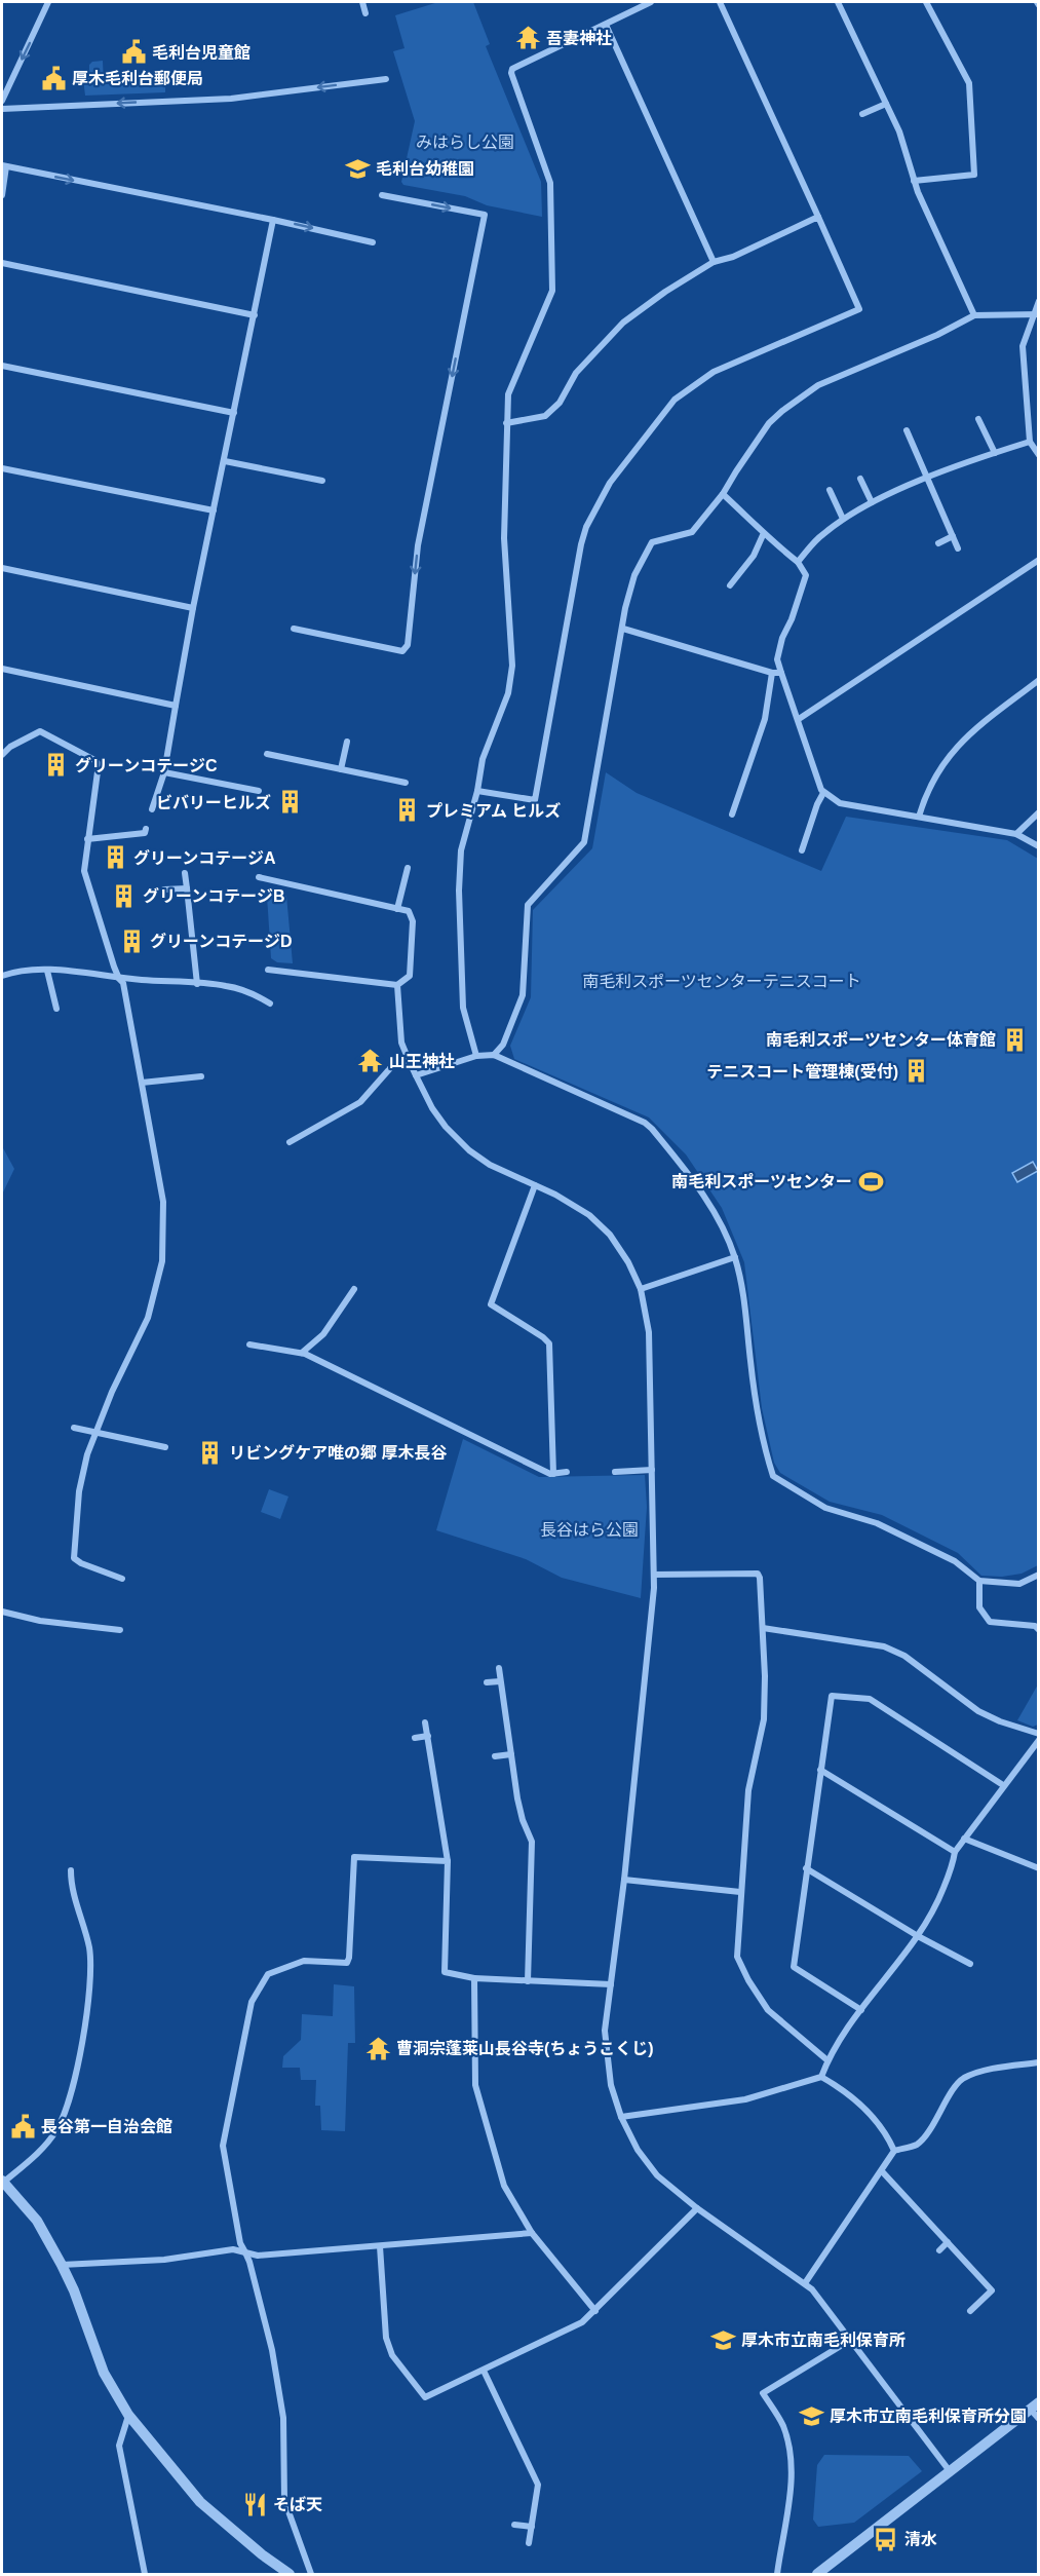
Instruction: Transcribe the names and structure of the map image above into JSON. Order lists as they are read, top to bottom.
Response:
{
  "parks": ["みはらし公園", "南毛利スポーツセンターテニスコート", "長谷はら公園"],
  "places": {
    "temple": ["吾妻神社", "山王神社", "曹洞宗蓬莱山長谷寺(ちょうこくじ)"],
    "public building": ["毛利台児童館", "厚木毛利台郵便局", "長谷第一自治会館"],
    "school or university": ["毛利台幼稚園", "厚木市立南毛利保育所", "厚木市立南毛利保育所分園"],
    "building": [
      "グリーンコテージC",
      "ビバリーヒルズ",
      "プレミアム ヒルズ",
      "グリーンコテージA",
      "グリーンコテージB",
      "グリーンコテージD",
      "南毛利スポーツセンター体育館",
      "テニスコート管理棟(受付)",
      "リビングケア唯の郷 厚木長谷"
    ],
    "sports": ["南毛利スポーツセンター"],
    "restaurant": ["そば天"],
    "bus stop": ["清水"]
  }
}
